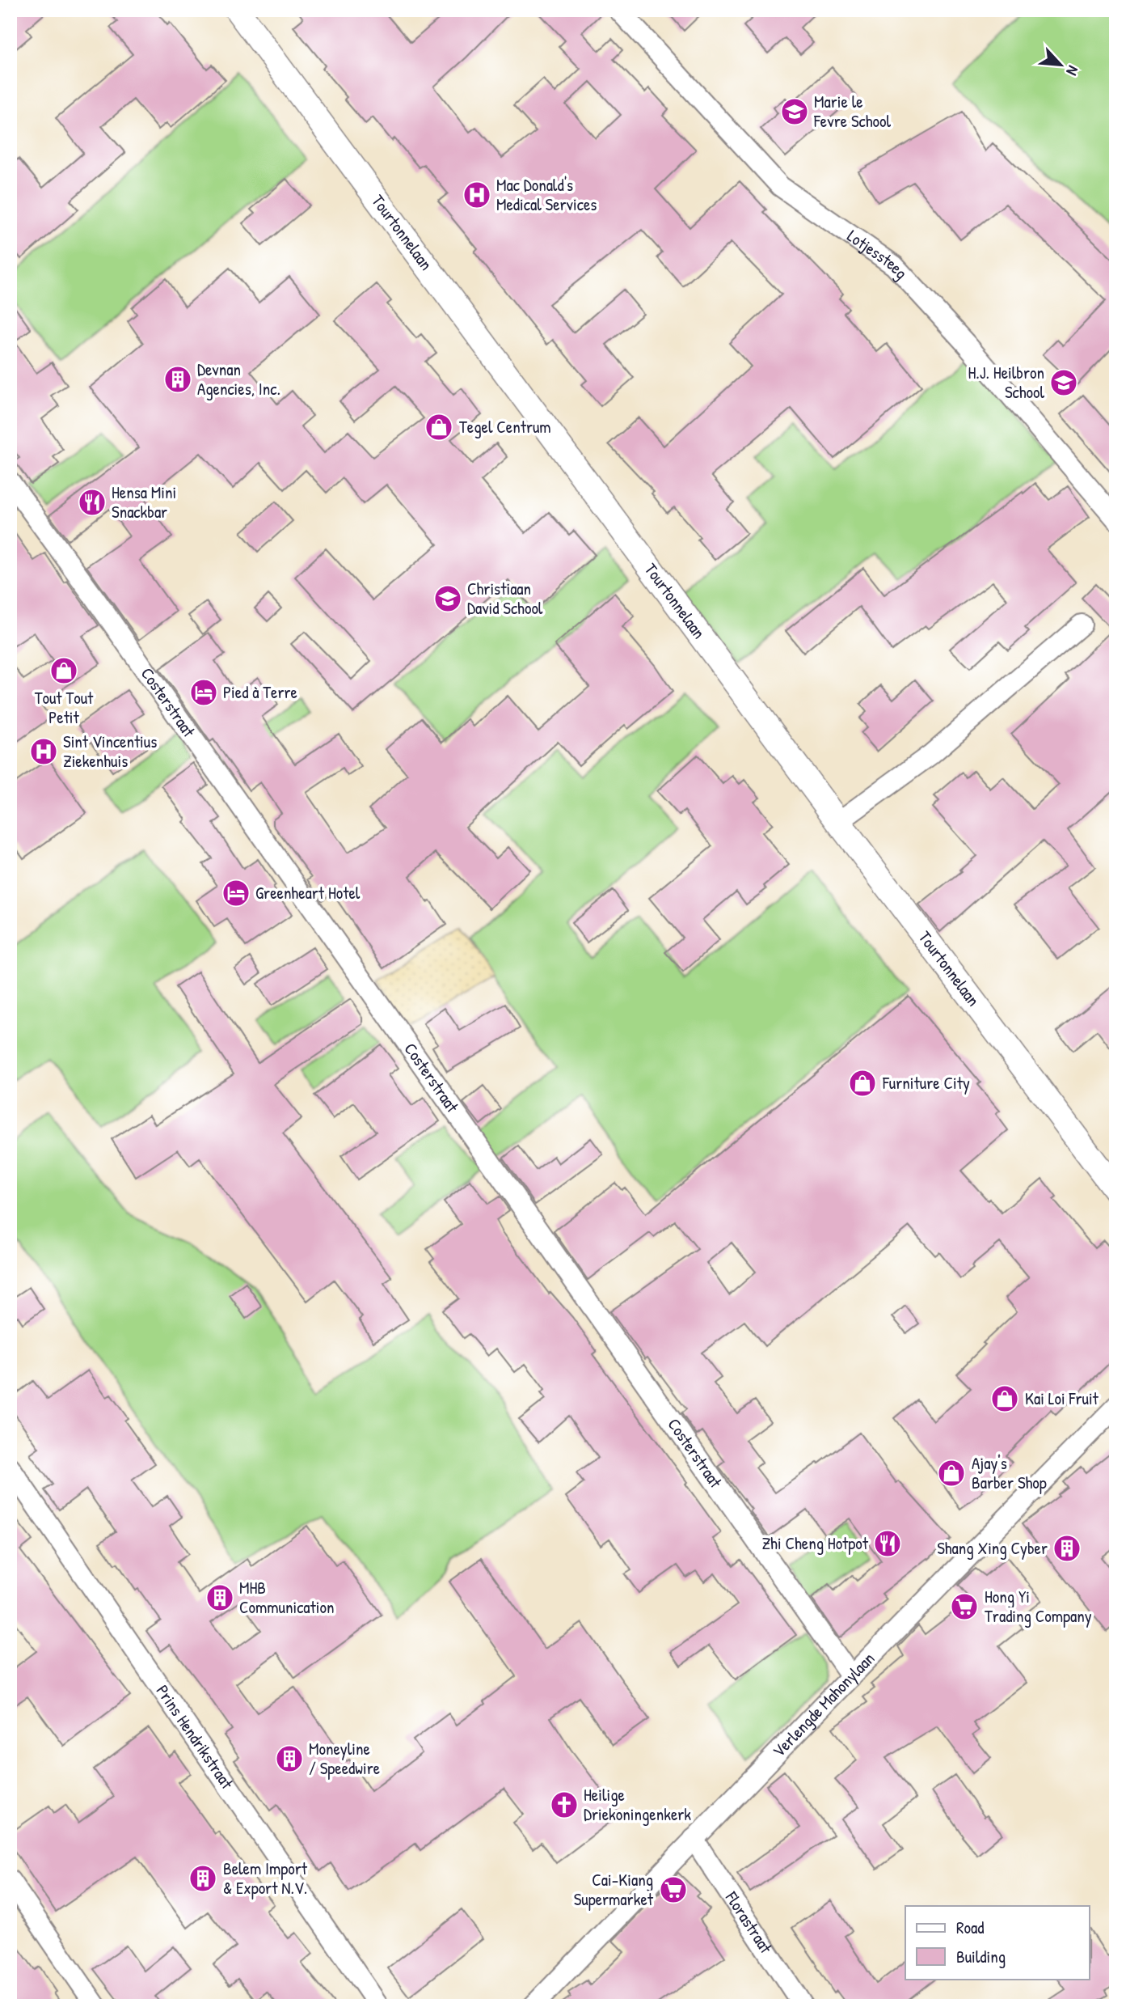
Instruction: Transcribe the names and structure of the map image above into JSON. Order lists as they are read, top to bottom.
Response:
{
  "streets": {
    "street": [
      "Tourtonnelaan",
      "Lotjessteeg",
      "Costerstraat",
      "Verlengde Mahonylaan",
      "Prins Hendrikstraat",
      "Florastraat"
    ]
  },
  "crossings": [
    ["Costerstraat", "Verlengde Mahonylaan"],
    ["Verlengde Mahonylaan", "Florastraat"]
  ],
  "places": {
    "school or university": ["Marie le Fevre School", "H.J. Heilbron School", "Christiaan David School"],
    "hospital": ["Mac Donald's Medical Services", "Sint Vincentius Ziekenhuis"],
    "building": [
      "Devnan Agencies, Inc.",
      "Shang Xing Cyber",
      "MHB Communication",
      "Moneyline / Speedwire",
      "Belem Import & Export N.V."
    ],
    "shop": [
      "Tegel Centrum",
      "Tout Tout Petit",
      "Furniture City",
      "Kai Loi Fruit",
      "Ajay's Barber Shop"
    ],
    "restaurant": ["Hensa Mini Snackbar", "Zhi Cheng Hotpot"],
    "hotel": ["Pied à Terre", "Greenheart Hotel"],
    "supermarket": ["Hong Yi Trading Company", "Cai-Kiang Supermarket"],
    "church": ["Heilige Driekoningenkerk"]
  },
  "legend": ["Road", "Building"],
  "north": "bottom right"
}
